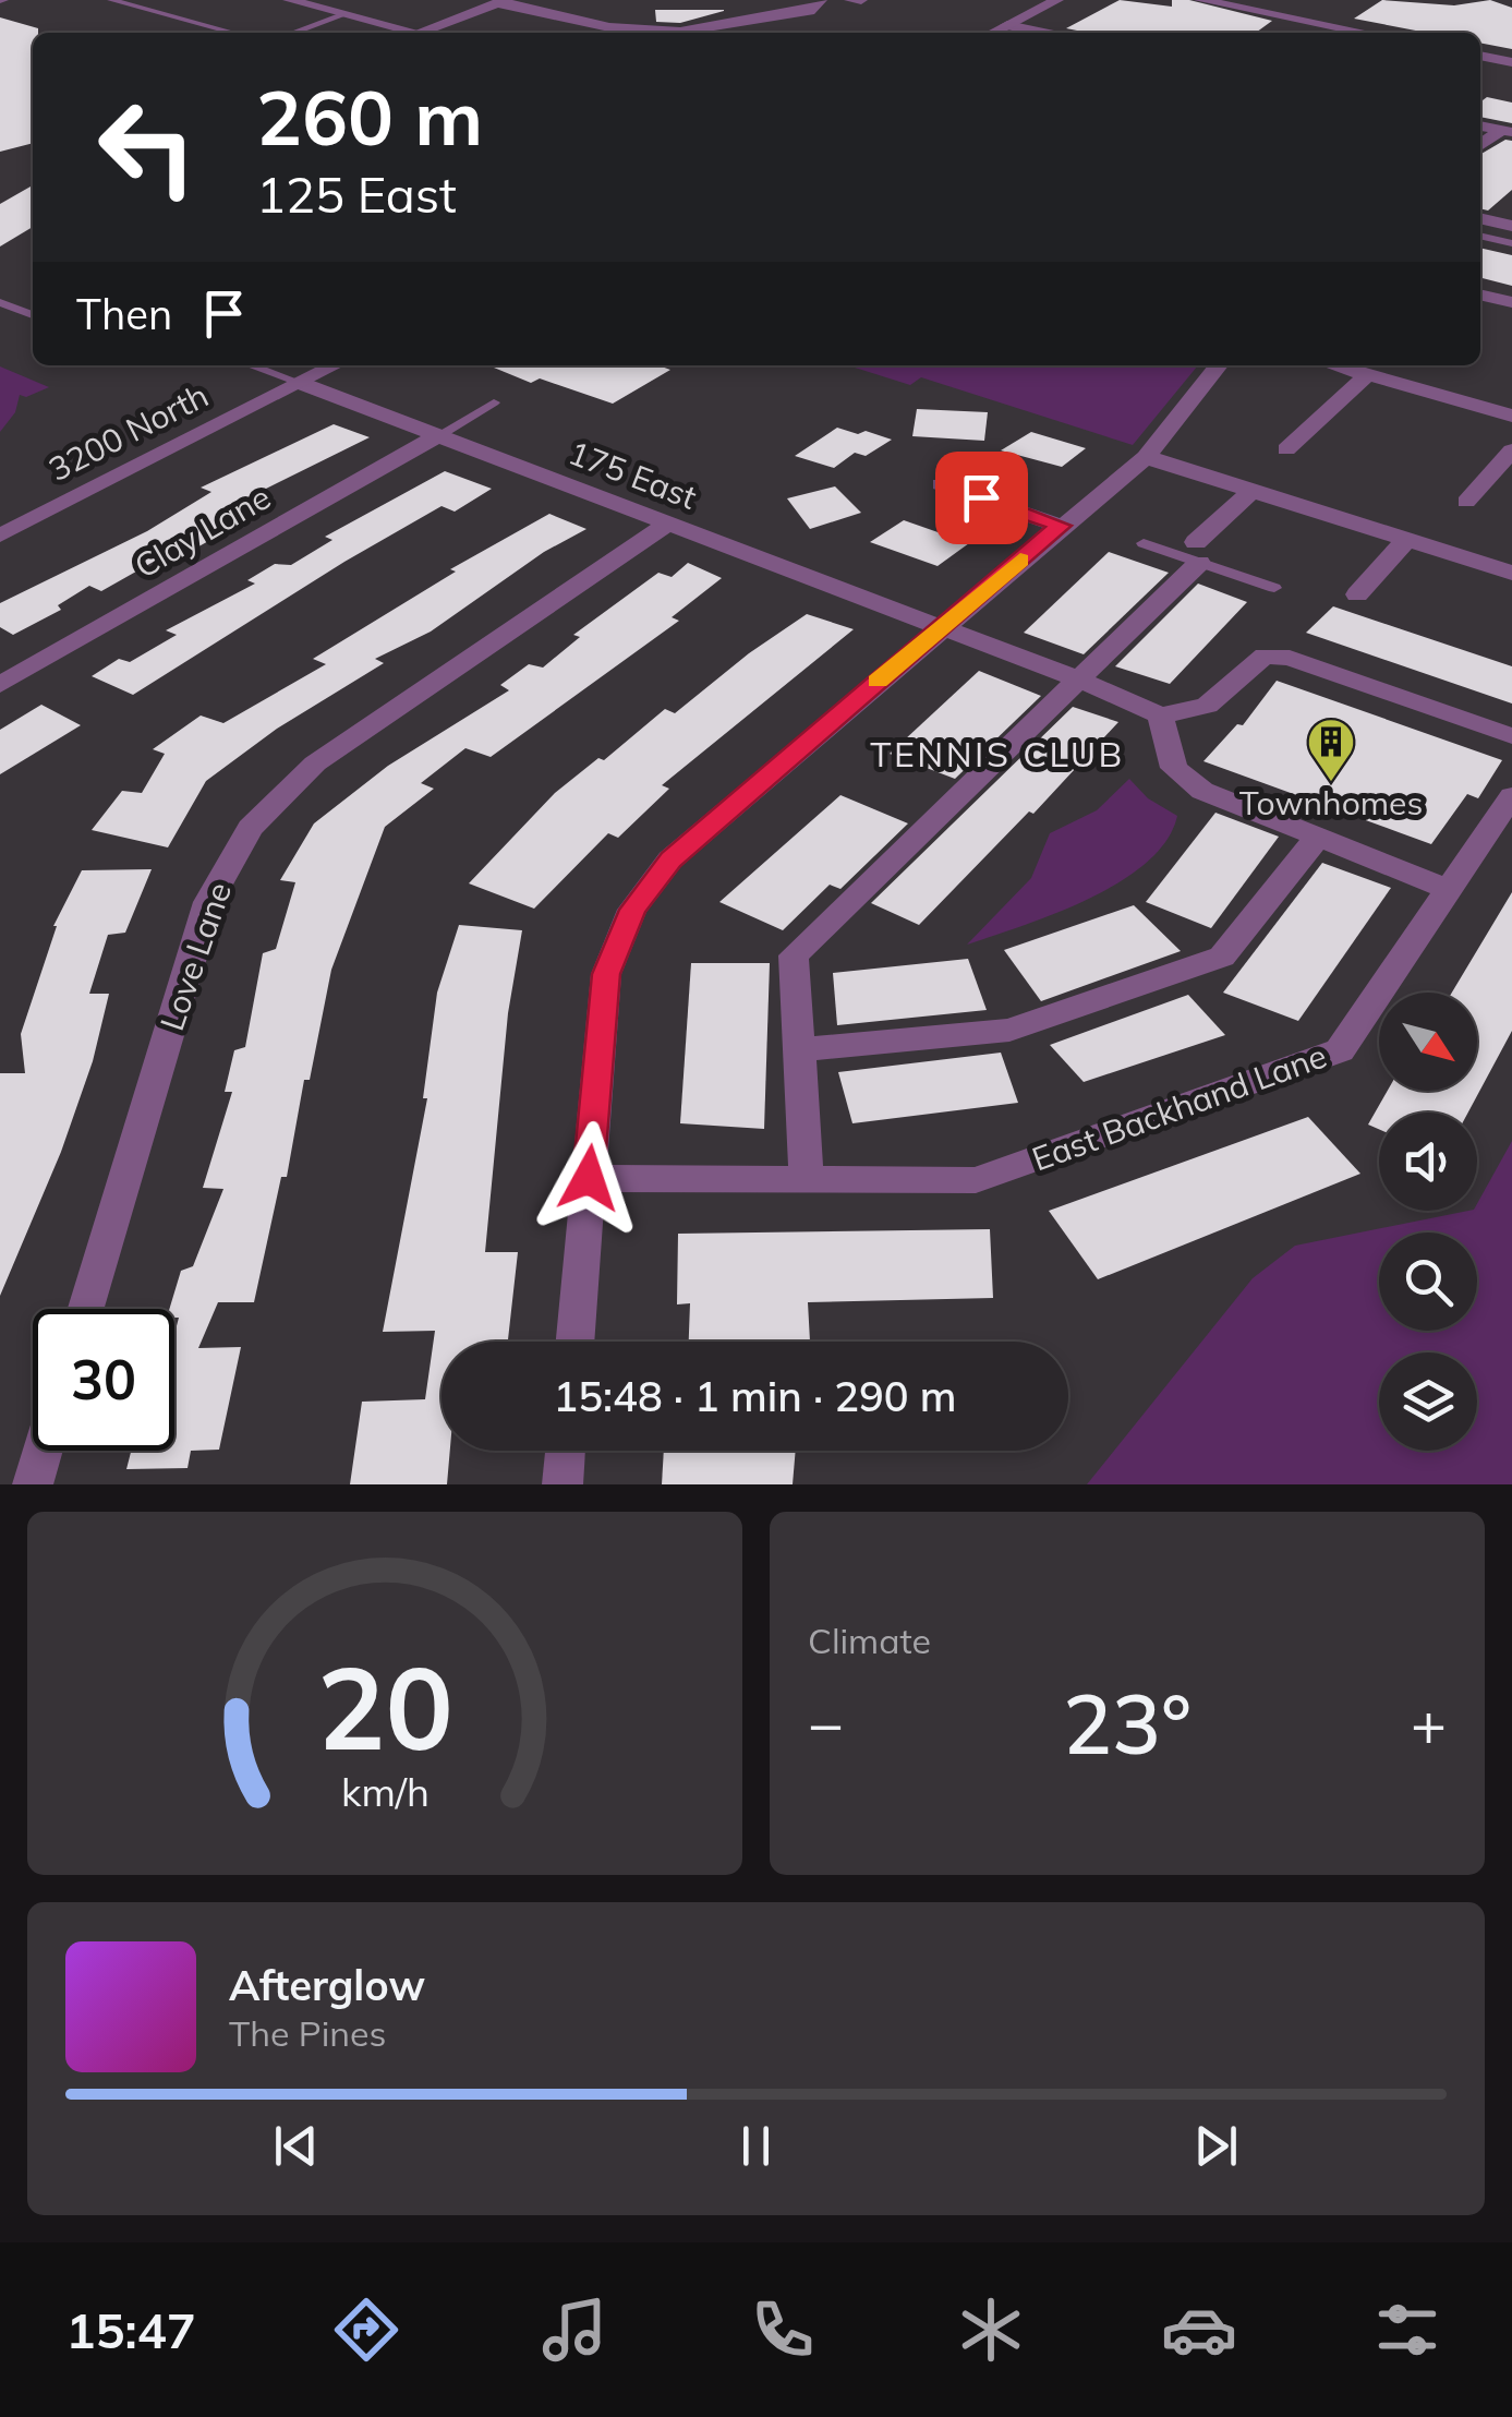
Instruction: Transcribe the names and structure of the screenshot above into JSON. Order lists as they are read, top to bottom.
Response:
{
  "streets": {
    "street": [
      "3200 North",
      "175 East",
      "Clay Lane",
      "Love Lane",
      "East Backhand Lane"
    ]
  },
  "crossings": [
    ["3200 North", "175 East"],
    ["175 East", "Clay Lane"],
    ["175 East", "Love Lane"]
  ],
  "districts": ["TENNIS CLUB"],
  "places": {
    "building": ["Townhomes"]
  },
  "north": "bottom right",
  "page": {
    "turn": ["260 m", "125 East"],
    "then": "Then",
    "limit": "30",
    "trip": "15:48 · 1 min · 290 m",
    "tile": "Climate",
    "heat": ["−", "23°", "+"],
    "song": ["Afterglow", "The Pines"],
    "tabs": "15:47",
    "gauge": ["20", "km/h"]
  }
}
